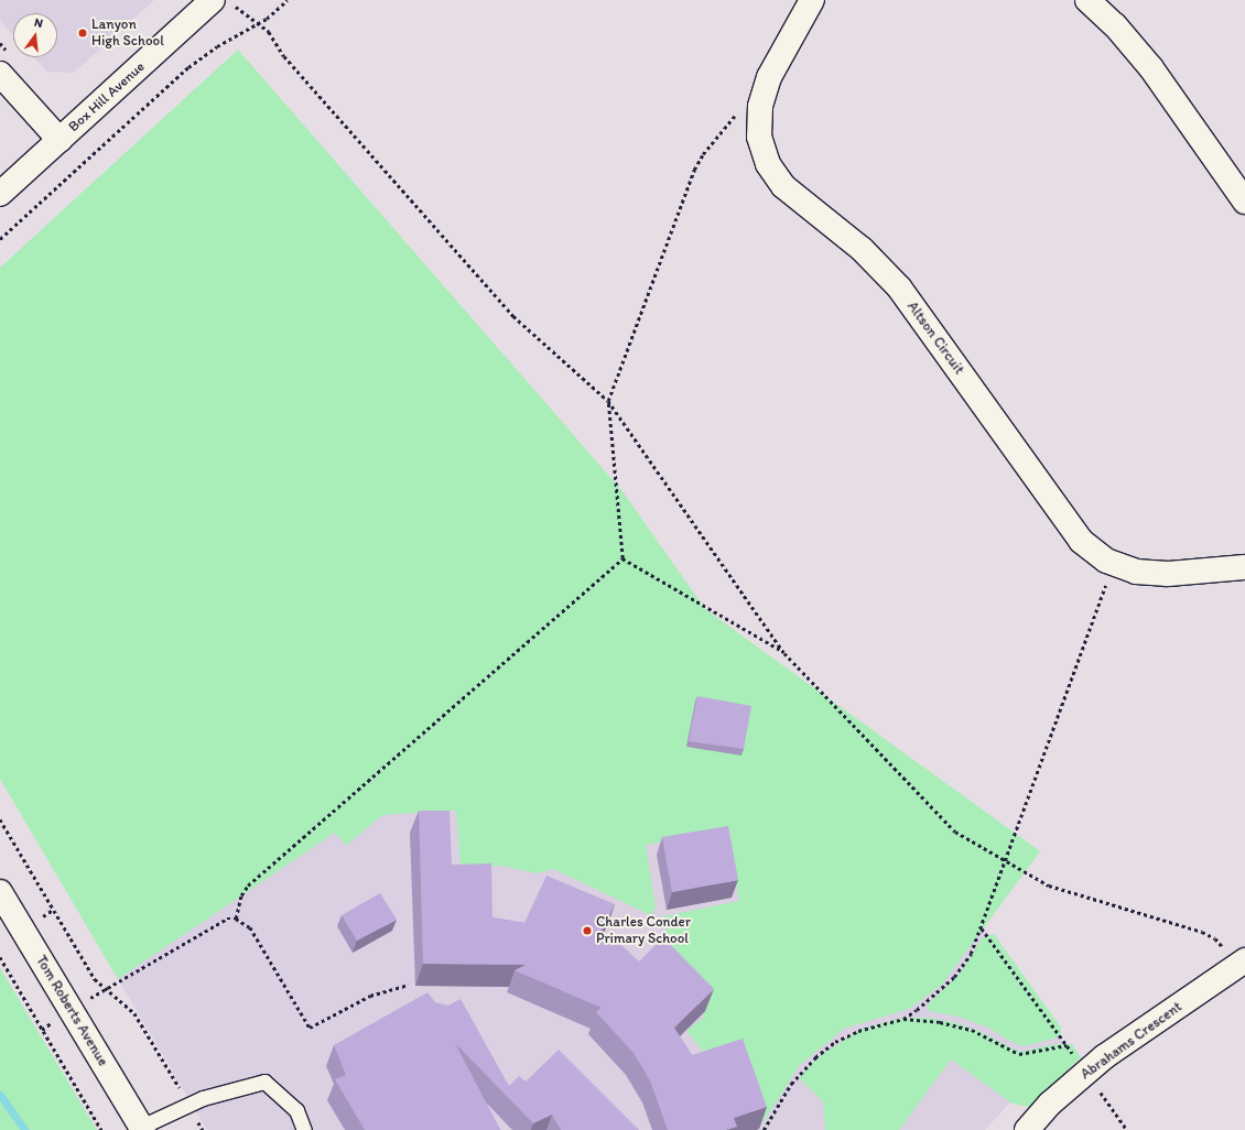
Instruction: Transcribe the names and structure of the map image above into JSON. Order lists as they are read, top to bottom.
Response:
{
  "streets": {
    "street": [
      "Box Hill Avenue",
      "Altson Circuit",
      "Tom Roberts Avenue",
      "Abrahams Crescent"
    ]
  },
  "places": ["Lanyon High School", "Charles Conder Primary School"],
  "north": "top"
}
